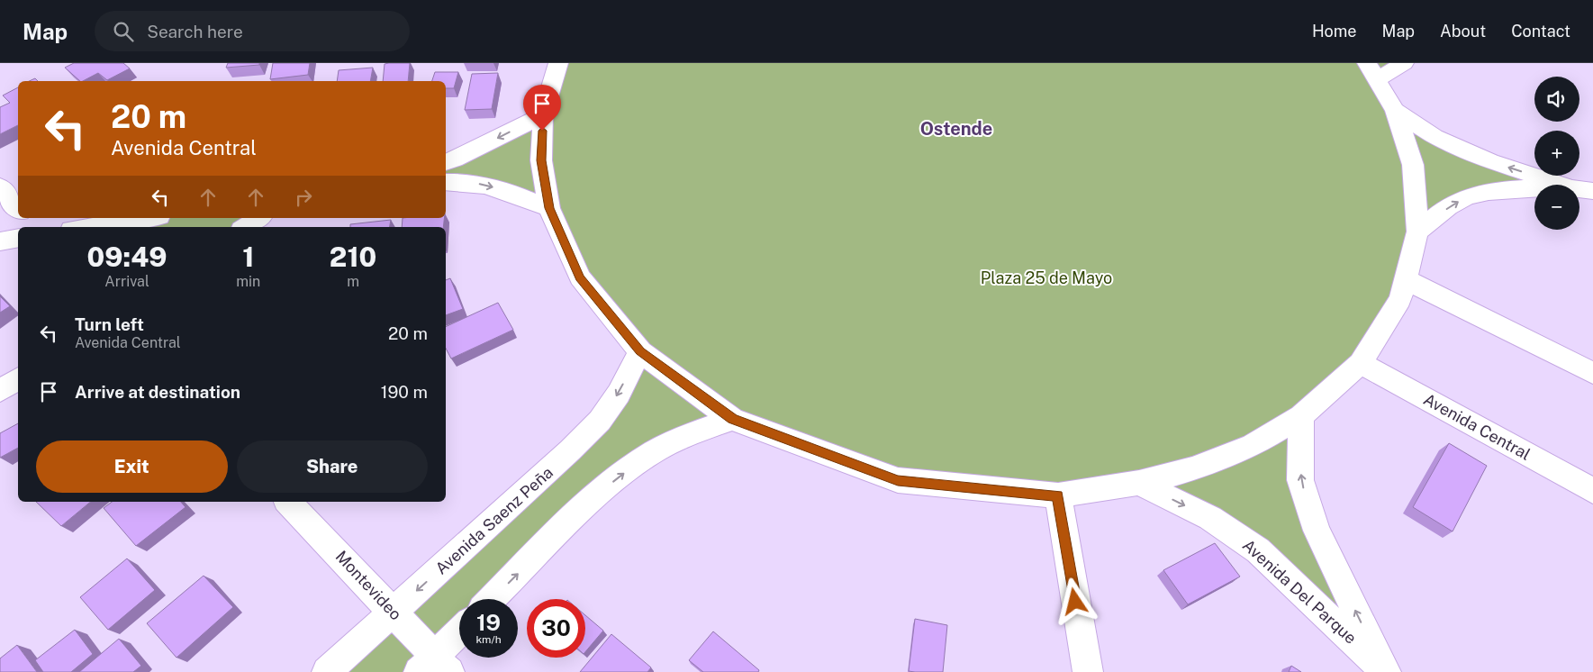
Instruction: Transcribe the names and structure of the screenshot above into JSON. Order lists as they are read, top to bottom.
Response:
{
  "streets": {
    "street": [
      "Avenida Central",
      "Avenida Saenz Peña",
      "Montevideo",
      "Avenida Del Parque"
    ]
  },
  "crossings": [
    ["Avenida Saenz Peña", "Montevideo"]
  ],
  "districts": ["Ostende"],
  "parks": ["Plaza 25 de Mayo"],
  "page": {
    "header": "Map",
    "search": "Search here",
    "nav": [
      "Home",
      "Map",
      "About",
      "Contact"
    ],
    "map_buttons": ["+", "−"],
    "turn": ["20 m", "Avenida Central"],
    "eta": [
      "09:49",
      "Arrival",
      "1",
      "min",
      "210",
      "m"
    ],
    "list": [
      {
        "name": "Turn left",
        "note": "Avenida Central",
        "value": "20 m"
      },
      {
        "name": "Arrive at destination",
        "value": "190 m"
      }
    ],
    "buttons": ["Exit", "Share"],
    "speed": "19 km/h",
    "limit": "30"
  }
}
